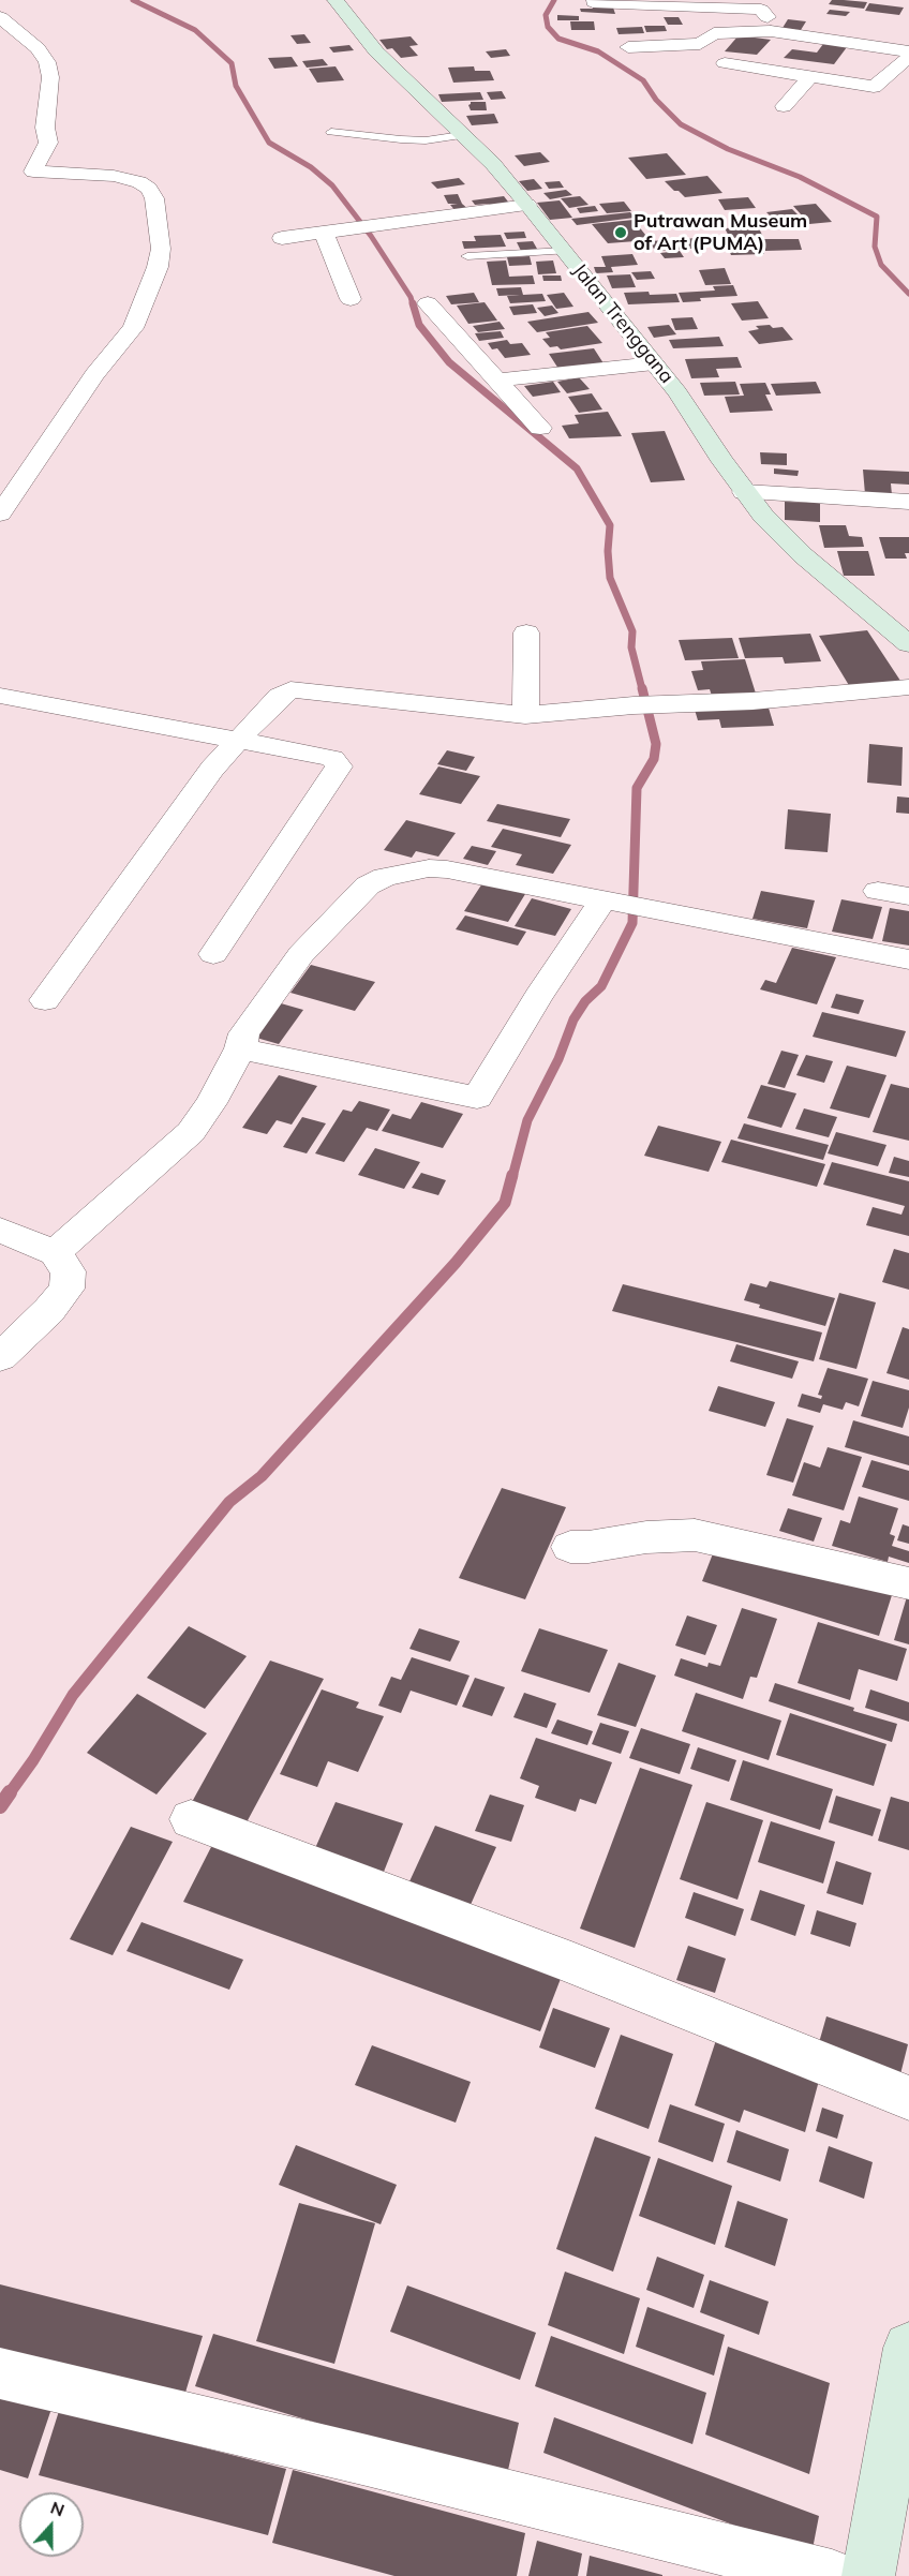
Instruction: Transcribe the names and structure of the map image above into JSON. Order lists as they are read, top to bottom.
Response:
{
  "streets": {
    "main road": ["Jalan Trenggana"]
  },
  "places": ["Putrawan Museum of Art (PUMA)"],
  "north": "top"
}
